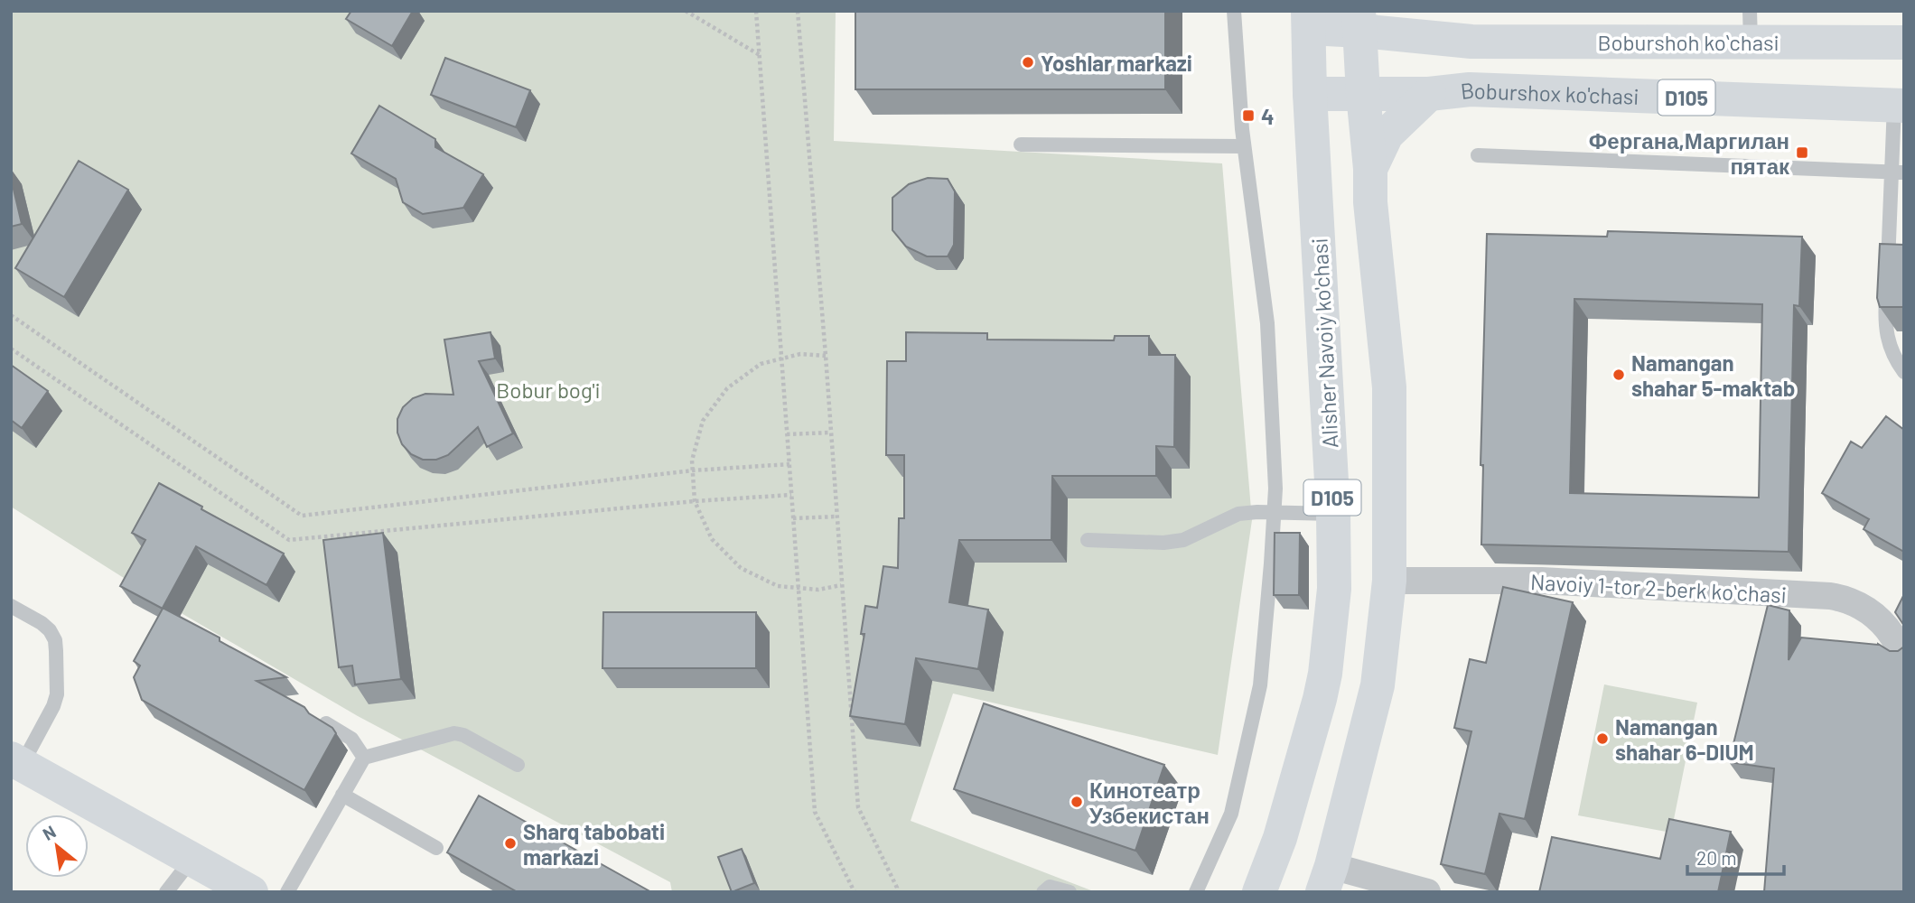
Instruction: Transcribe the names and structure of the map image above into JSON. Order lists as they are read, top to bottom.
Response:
{
  "streets": {
    "main road": [
      "Boburshoh koʻchasi",
      "Boburshox ko'chasi",
      "D105",
      "Alisher Navoiy ko'chasi"
    ],
    "street": ["Navoiy 1-tor 2-berk koʻchasi"]
  },
  "crossings": [
    ["Boburshoh koʻchasi", "D105"],
    ["Boburshox ko'chasi", "D105"],
    ["Boburshox ko'chasi", "Alisher Navoiy ko'chasi"],
    ["D105", "Alisher Navoiy ko'chasi"],
    ["D105", "Navoiy 1-tor 2-berk koʻchasi"]
  ],
  "parks": ["Bobur bog'i"],
  "places": {
    "other": [
      "Yoshlar markazi",
      "Namangan shahar 5-maktab",
      "Namangan shahar 6-DIUM",
      "Кинотеатр Узбекистан",
      "Sharq tabobati markazi"
    ],
    "transit": ["4", "Фергана,Маргилан пятак"]
  },
  "scale_bar": "20 m",
  "north": "top left"
}
